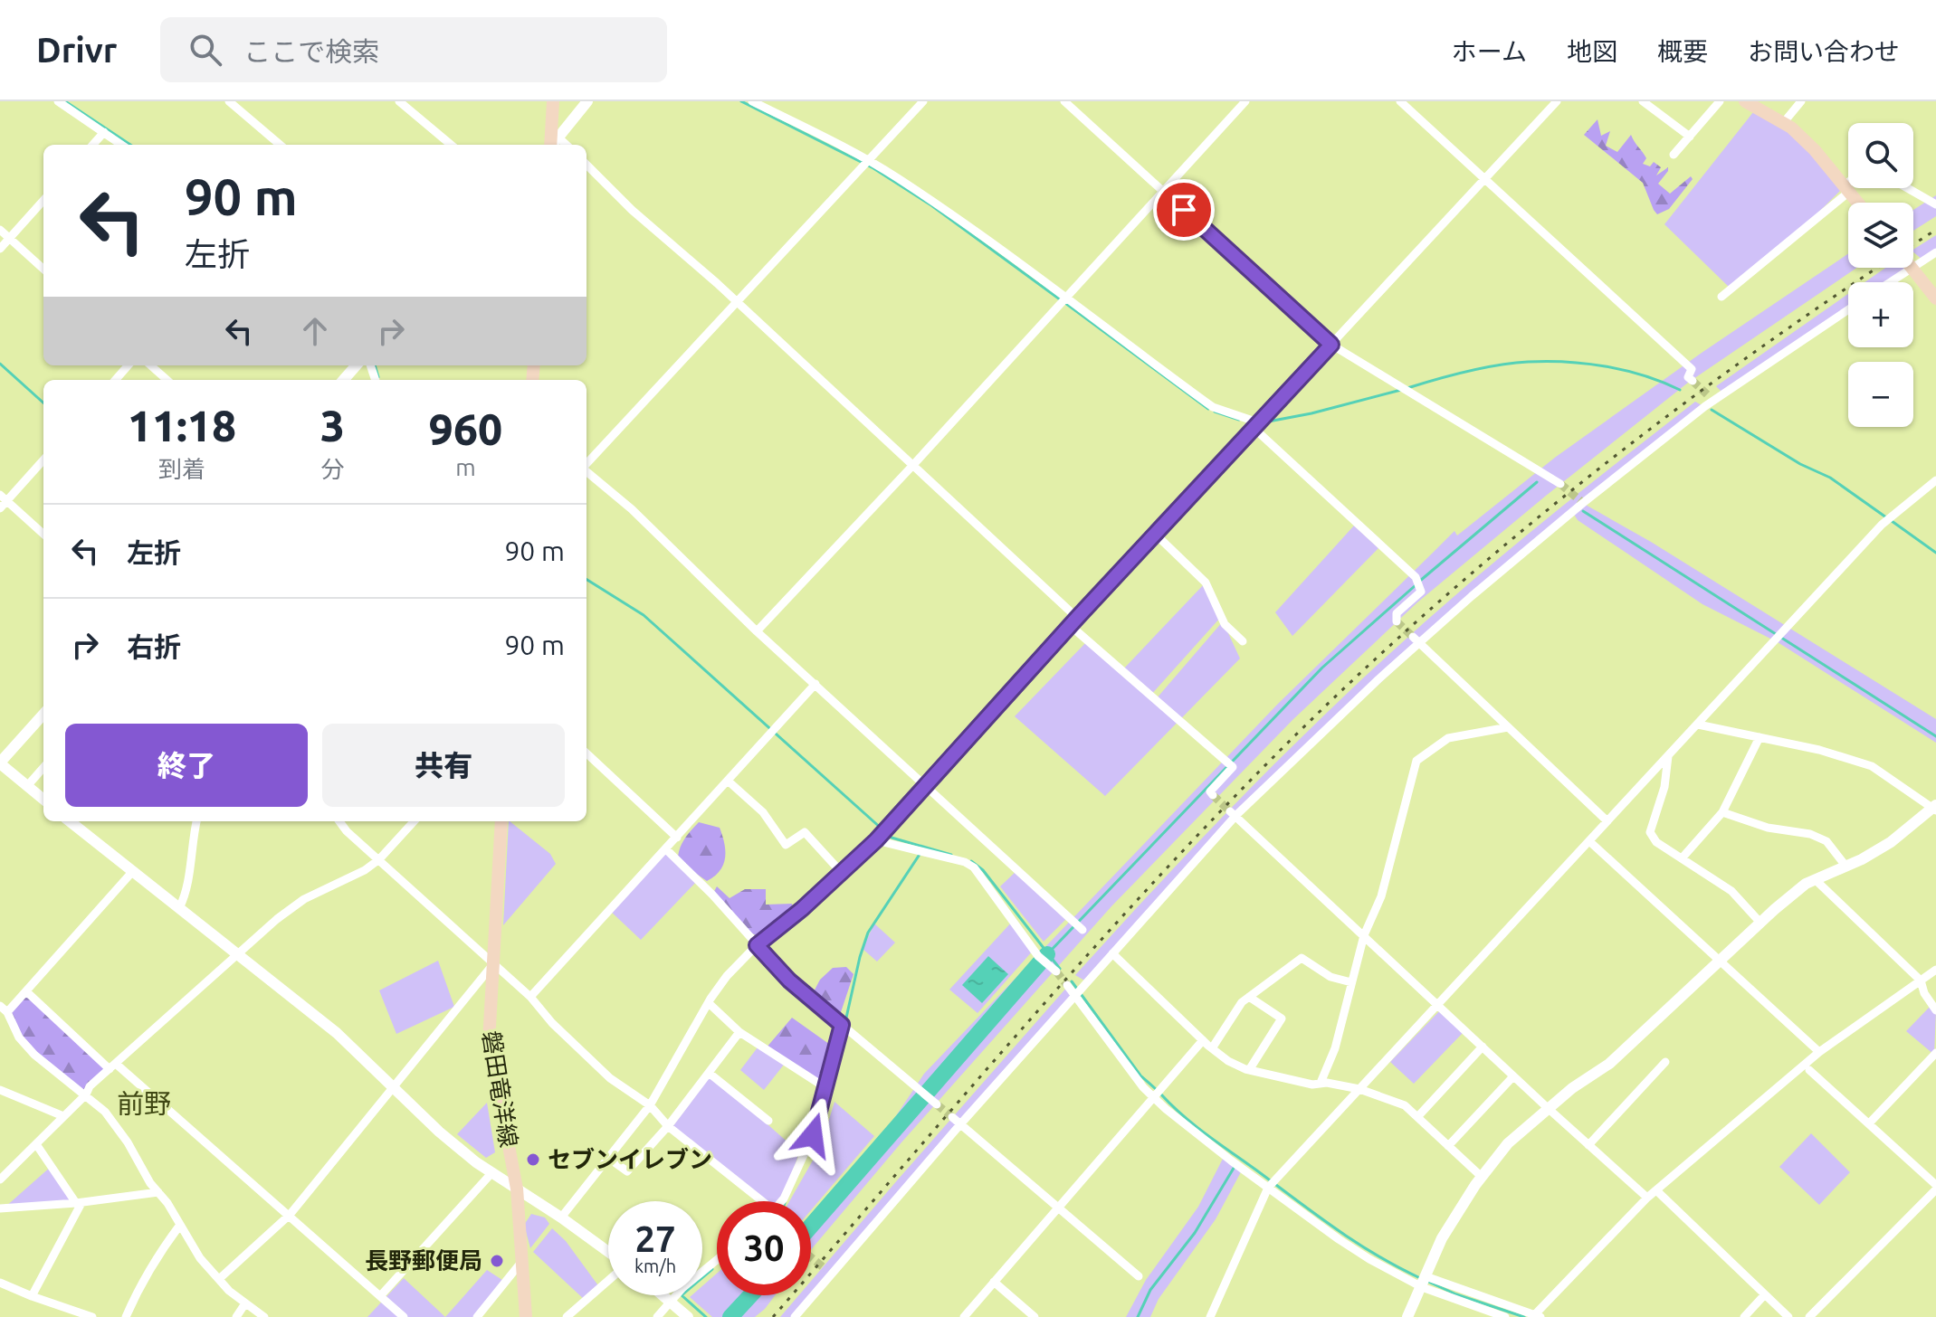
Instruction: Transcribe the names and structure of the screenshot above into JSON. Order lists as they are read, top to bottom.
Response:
{
  "streets": {
    "main road": ["磐田竜洋線"]
  },
  "districts": ["前野"],
  "places": ["セブンイレブン", "長野郵便局"],
  "page": {
    "header": "Drivr",
    "search": "ここで検索",
    "nav": [
      "ホーム",
      "地図",
      "概要",
      "お問い合わせ"
    ],
    "map_buttons": ["+", "−"],
    "turn": ["90 m", "左折"],
    "eta": [
      "11:18",
      "到着",
      "3",
      "分",
      "960",
      "m"
    ],
    "list": [
      {
        "name": "左折",
        "value": "90 m"
      },
      {
        "name": "右折",
        "value": "90 m"
      }
    ],
    "buttons": ["終了", "共有"],
    "speed": "27 km/h",
    "limit": "30"
  }
}
